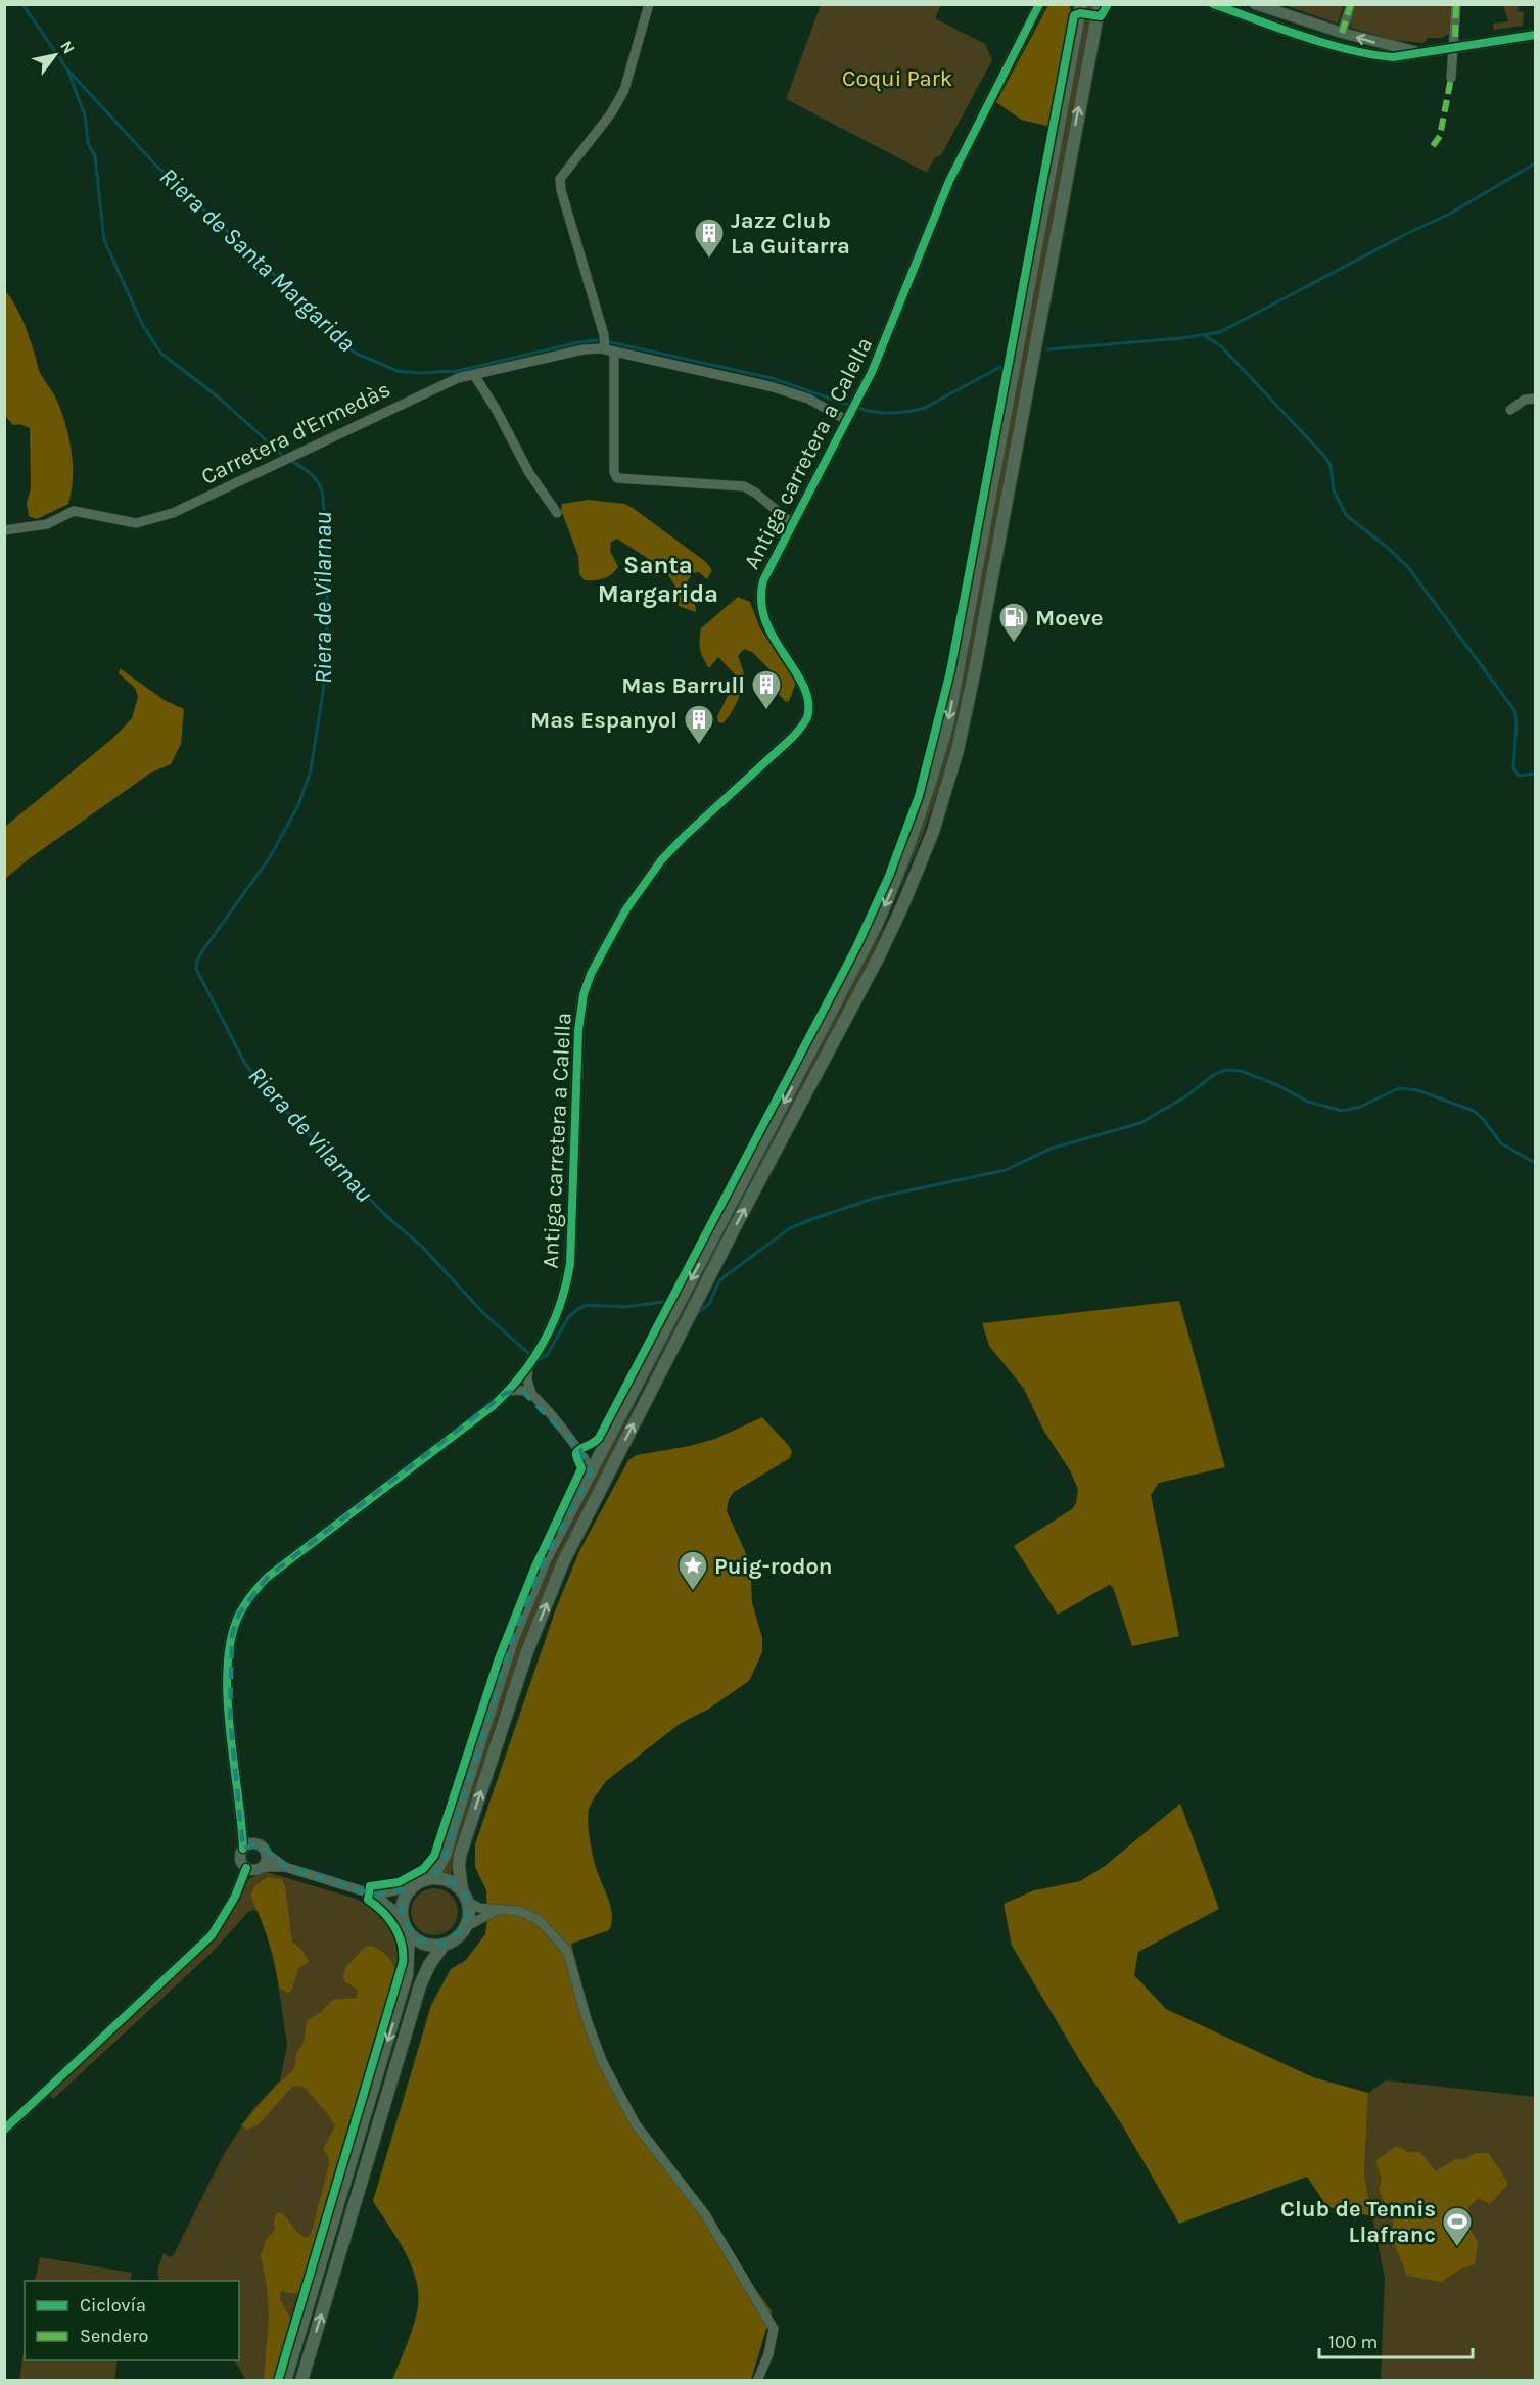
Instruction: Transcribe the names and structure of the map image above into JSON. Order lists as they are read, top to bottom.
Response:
{
  "streets": {
    "street": ["Carretera d'Ermedàs", "Antiga carretera a Calella"]
  },
  "crossings": [
    ["Carretera d'Ermedàs", "Antiga carretera a Calella"]
  ],
  "districts": ["Santa Margarida"],
  "water": ["Riera de Santa Margarida", "Riera de Vilarnau"],
  "parks": ["Coqui Park"],
  "places": {
    "building": ["Jazz Club La Guitarra", "Mas Barrull", "Mas Espanyol"],
    "fuel station": ["Moeve"],
    "place": ["Puig-rodon"],
    "sports": ["Club de Tennis Llafranc"]
  },
  "legend": ["Ciclovía", "Sendero"],
  "scale_bar": "100 m",
  "north": "top right"
}
